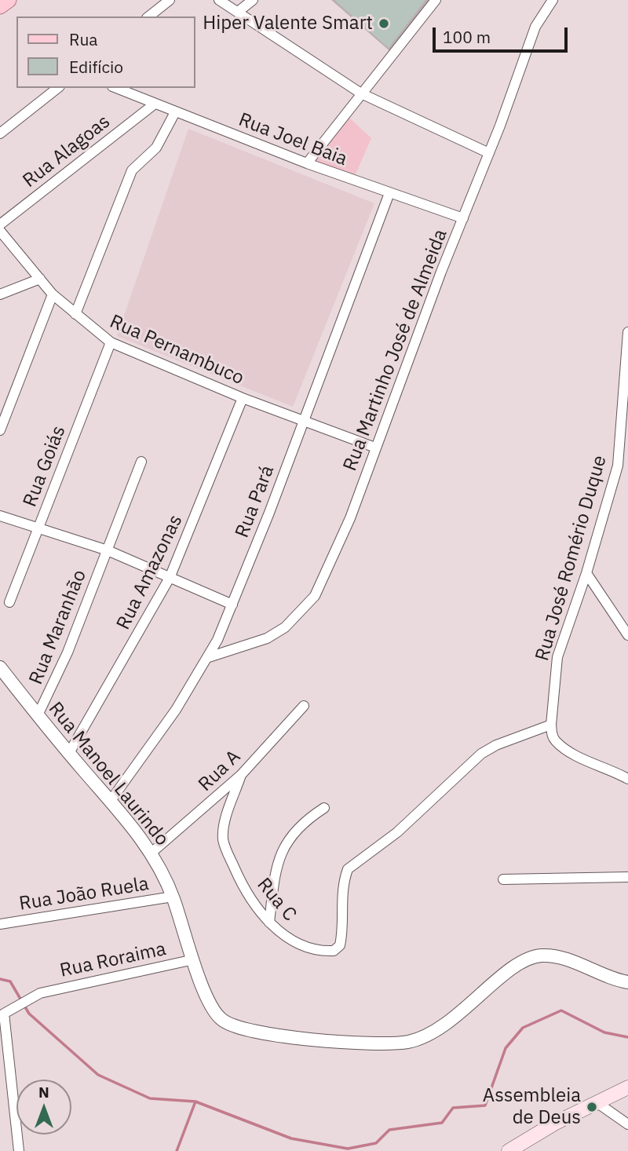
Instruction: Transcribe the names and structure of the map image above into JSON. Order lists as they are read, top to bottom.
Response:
{
  "streets": {
    "street": [
      "Rua Joel Baia",
      "Rua Alagoas",
      "Rua Pernambuco",
      "Rua Martinho José de Almeida",
      "Rua Goiás",
      "Rua Pará",
      "Rua José Romério Duque",
      "Rua Amazonas",
      "Rua Maranhão",
      "Rua A",
      "Rua Manoel Laurindo",
      "Rua João Ruela",
      "Rua C",
      "Rua Roraima"
    ]
  },
  "crossings": [
    ["Rua Joel Baia", "Rua Alagoas"],
    ["Rua Joel Baia", "Rua Martinho José de Almeida"],
    ["Rua Joel Baia", "Rua Pará"],
    ["Rua Pernambuco", "Rua Martinho José de Almeida"],
    ["Rua Pernambuco", "Rua Goiás"],
    ["Rua Pernambuco", "Rua Pará"],
    ["Rua Pernambuco", "Rua Amazonas"],
    ["Rua Martinho José de Almeida", "Rua Pará"],
    ["Rua Pará", "Rua Manoel Laurindo"],
    ["Rua José Romério Duque", "Rua C"],
    ["Rua Amazonas", "Rua Manoel Laurindo"],
    ["Rua Maranhão", "Rua Manoel Laurindo"],
    ["Rua A", "Rua Manoel Laurindo"],
    ["Rua A", "Rua C"],
    ["Rua Manoel Laurindo", "Rua João Ruela"],
    ["Rua Manoel Laurindo", "Rua Roraima"]
  ],
  "places": ["Hiper Valente Smart", "Assembleia de Deus"],
  "legend": ["Rua", "Edifício"],
  "scale_bar": "100 m",
  "north": "top"
}
